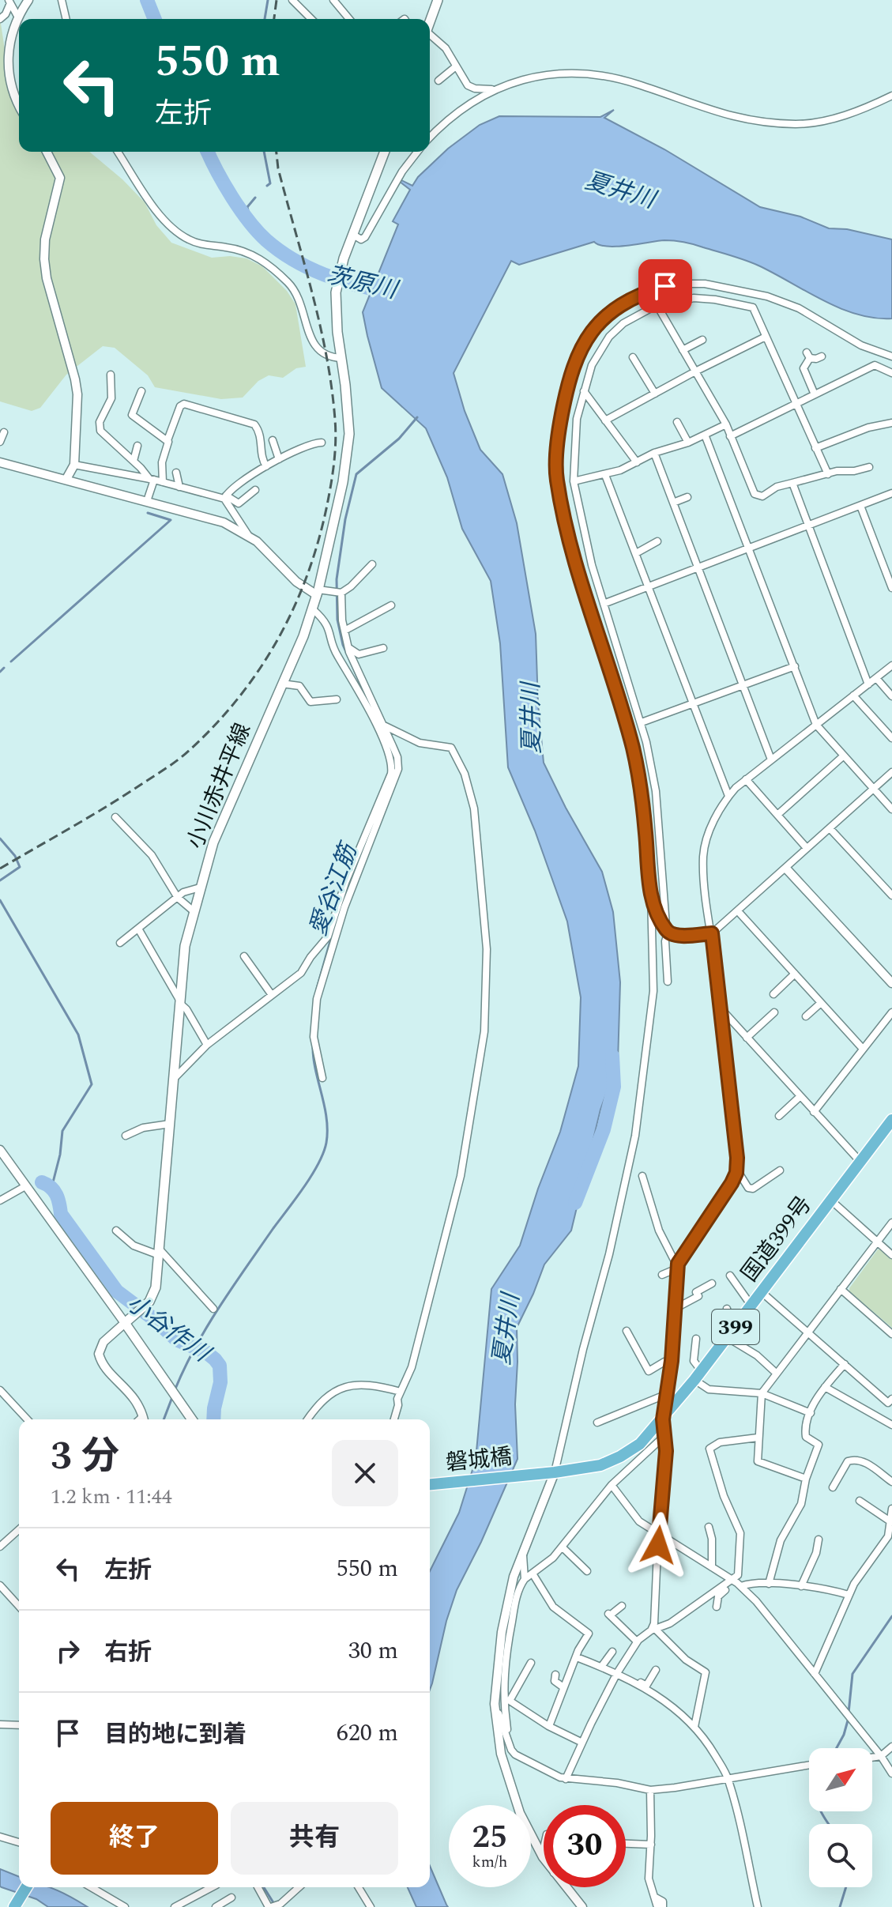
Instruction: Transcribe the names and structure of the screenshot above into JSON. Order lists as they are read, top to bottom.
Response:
{
  "streets": {
    "highway": ["国道399号", "399", "磐城橋"],
    "main road": ["小川赤井平線"]
  },
  "crossings": [
    ["国道399号", "磐城橋"]
  ],
  "water": [
    "夏井川",
    "茨原川",
    "愛谷江筋",
    "小谷作川"
  ],
  "north": "top right",
  "page": {
    "turn": ["550 m", "左折"],
    "heading": ["3 分", "1.2 km · 11:44"],
    "list": [
      {
        "name": "左折",
        "value": "550 m"
      },
      {
        "name": "右折",
        "value": "30 m"
      },
      {
        "name": "目的地に到着",
        "value": "620 m"
      }
    ],
    "buttons": ["終了", "共有"],
    "speed": "25 km/h",
    "limit": "30"
  }
}
